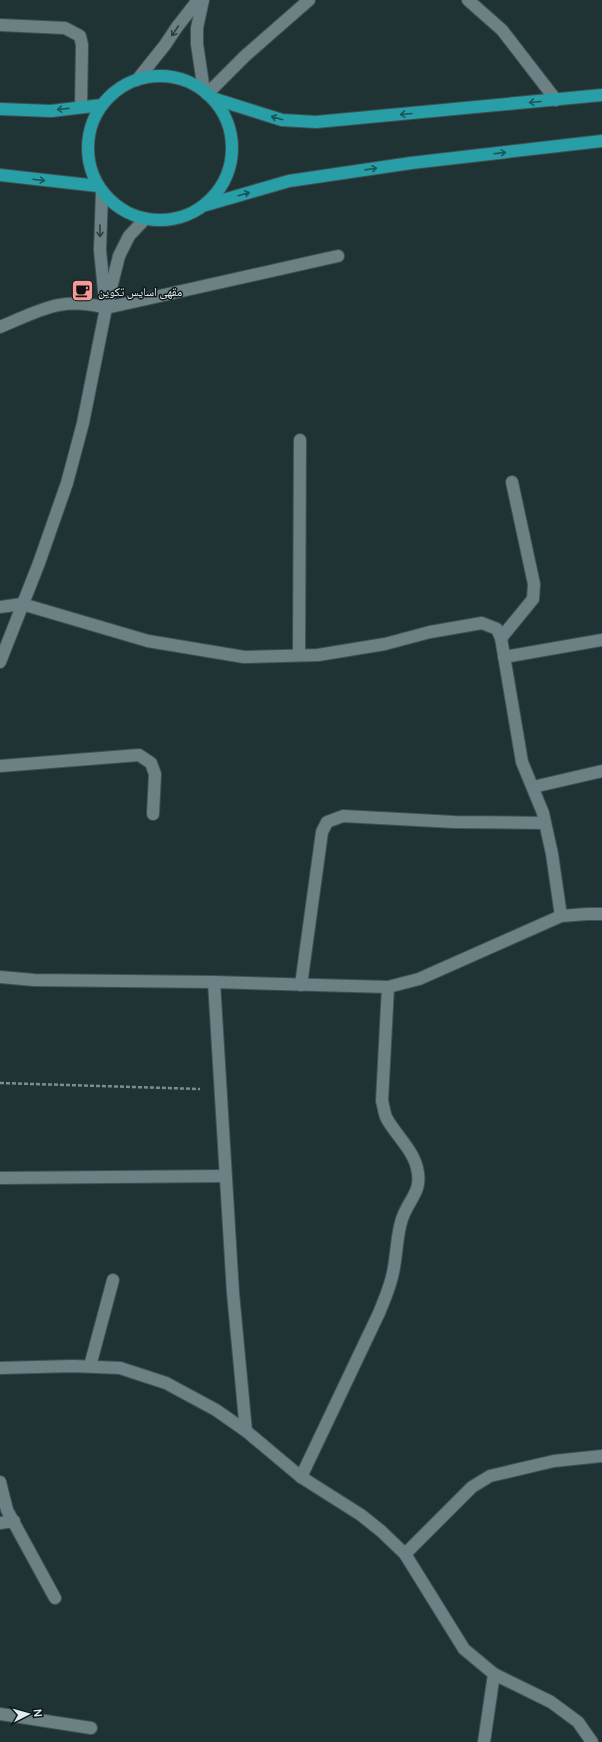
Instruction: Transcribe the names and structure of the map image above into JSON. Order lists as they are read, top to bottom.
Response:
{
  "places": {
    "cafe": ["مقهى اسايس تكوين"]
  },
  "north": "right"
}
